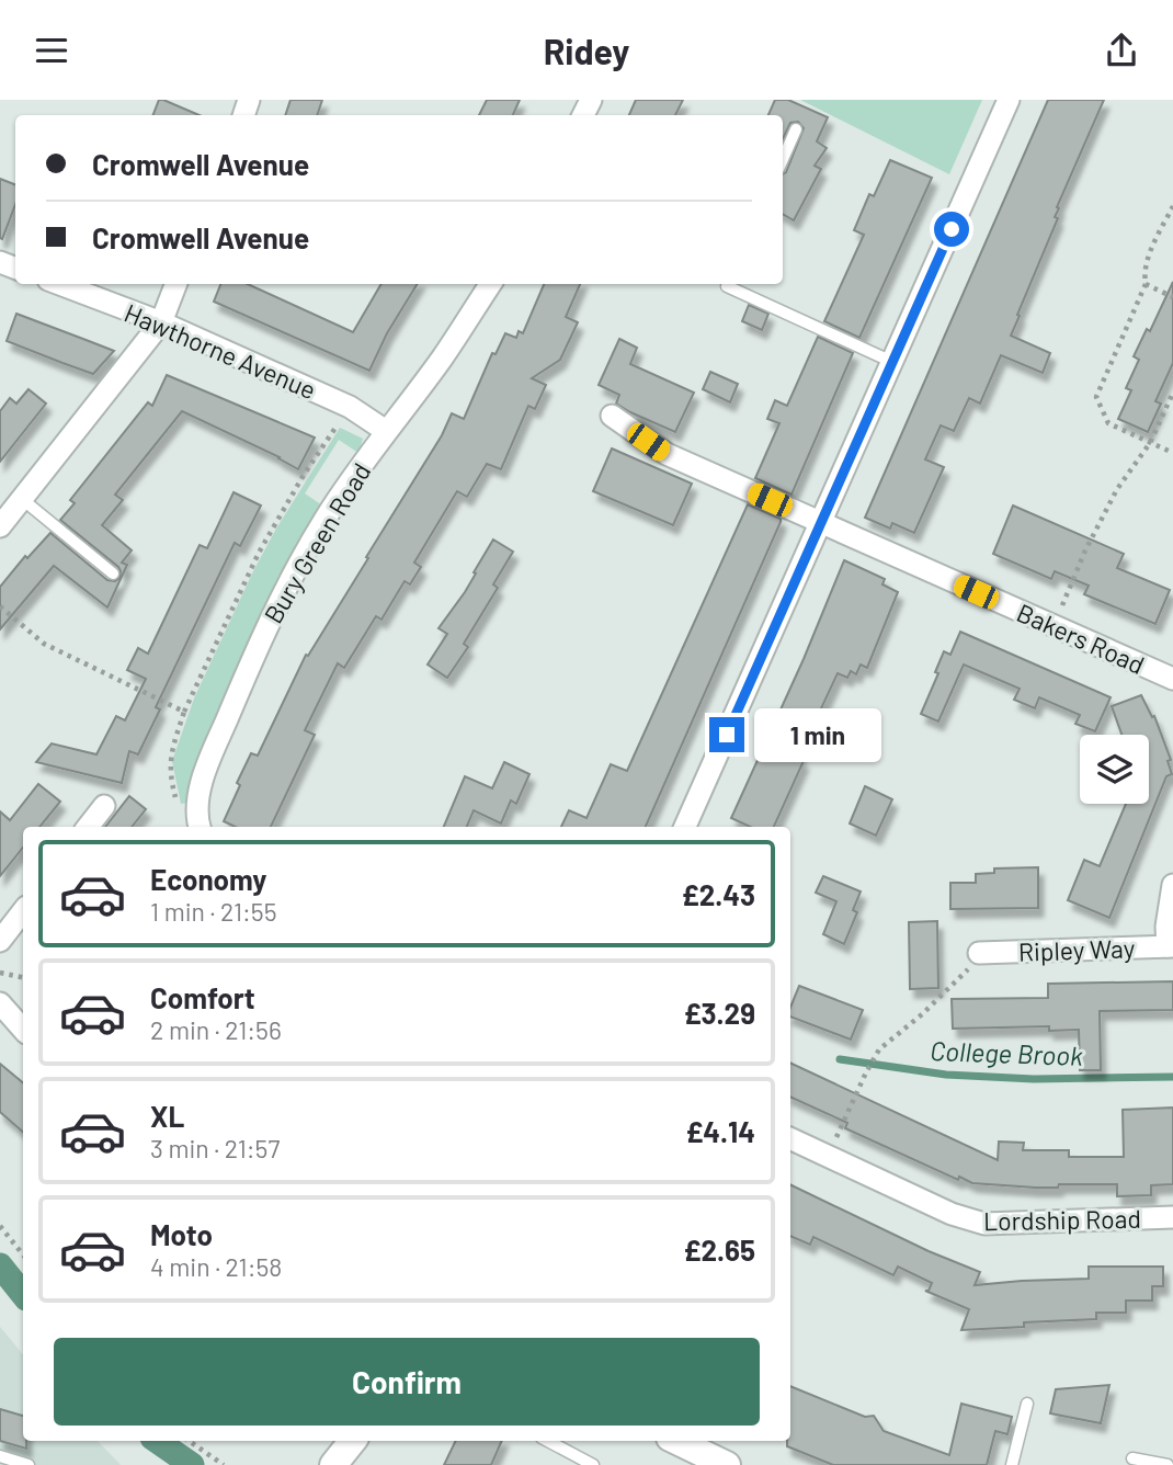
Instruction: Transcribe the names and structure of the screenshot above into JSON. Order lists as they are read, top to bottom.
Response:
{
  "streets": {
    "street": [
      "Hawthorne Avenue",
      "Bury Green Road",
      "Bakers Road",
      "Ripley Way",
      "Lordship Road"
    ]
  },
  "crossings": [
    ["Hawthorne Avenue", "Bury Green Road"]
  ],
  "water": ["College Brook"],
  "page": {
    "header": "Ridey",
    "banner": ["Cromwell Avenue", "Cromwell Avenue"],
    "bubble": "1 min",
    "list": [
      {
        "name": "Economy",
        "note": "1 min · 21:55",
        "value": "£2.43"
      },
      {
        "name": "Comfort",
        "note": "2 min · 21:56",
        "value": "£3.29"
      },
      {
        "name": "XL",
        "note": "3 min · 21:57",
        "value": "£4.14"
      },
      {
        "name": "Moto",
        "note": "4 min · 21:58",
        "value": "£2.65"
      }
    ],
    "buttons": "Confirm"
  }
}
